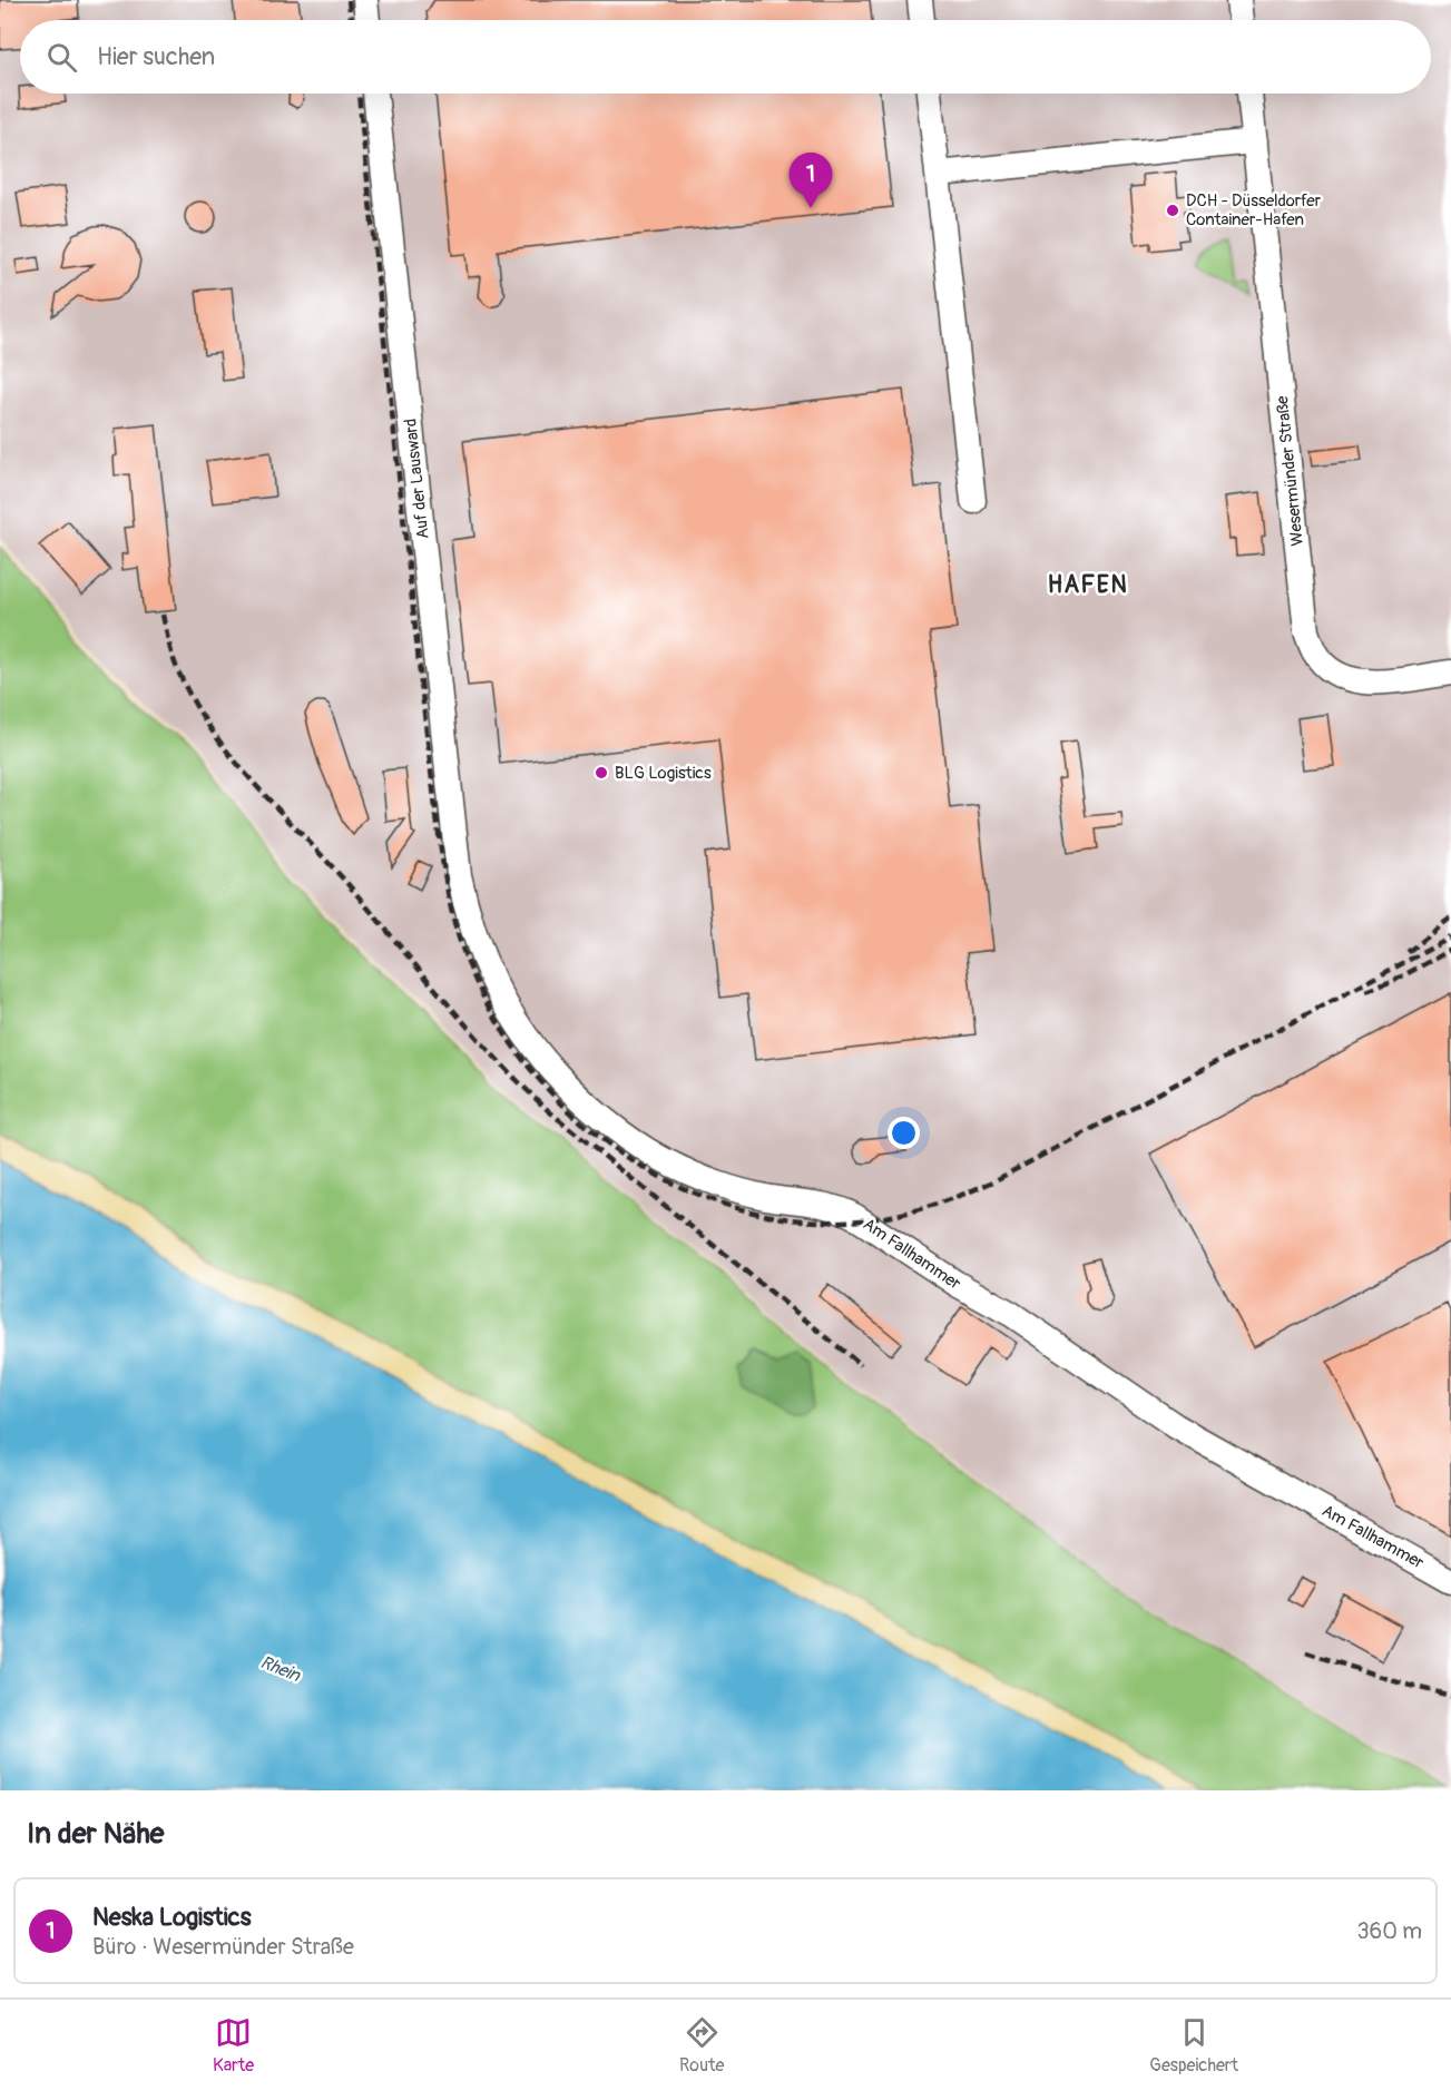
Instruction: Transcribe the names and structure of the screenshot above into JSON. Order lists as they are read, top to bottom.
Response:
{
  "streets": {
    "street": ["Wesermünder Straße", "Auf der Lausward", "Am Fallhammer"]
  },
  "crossings": [
    ["Auf der Lausward", "Am Fallhammer"]
  ],
  "districts": ["HAFEN"],
  "water": ["Rhein"],
  "places": ["DCH - Düsseldorfer Container-Hafen", "BLG Logistics"],
  "page": {
    "search": "Hier suchen",
    "pins": "1",
    "heading": "In der Nähe",
    "list": [
      {
        "mark": "1",
        "name": "Neska Logistics",
        "note": "Büro · Wesermünder Straße",
        "value": "360 m"
      }
    ],
    "nav": ["Karte", "Route", "Gespeichert"]
  }
}
